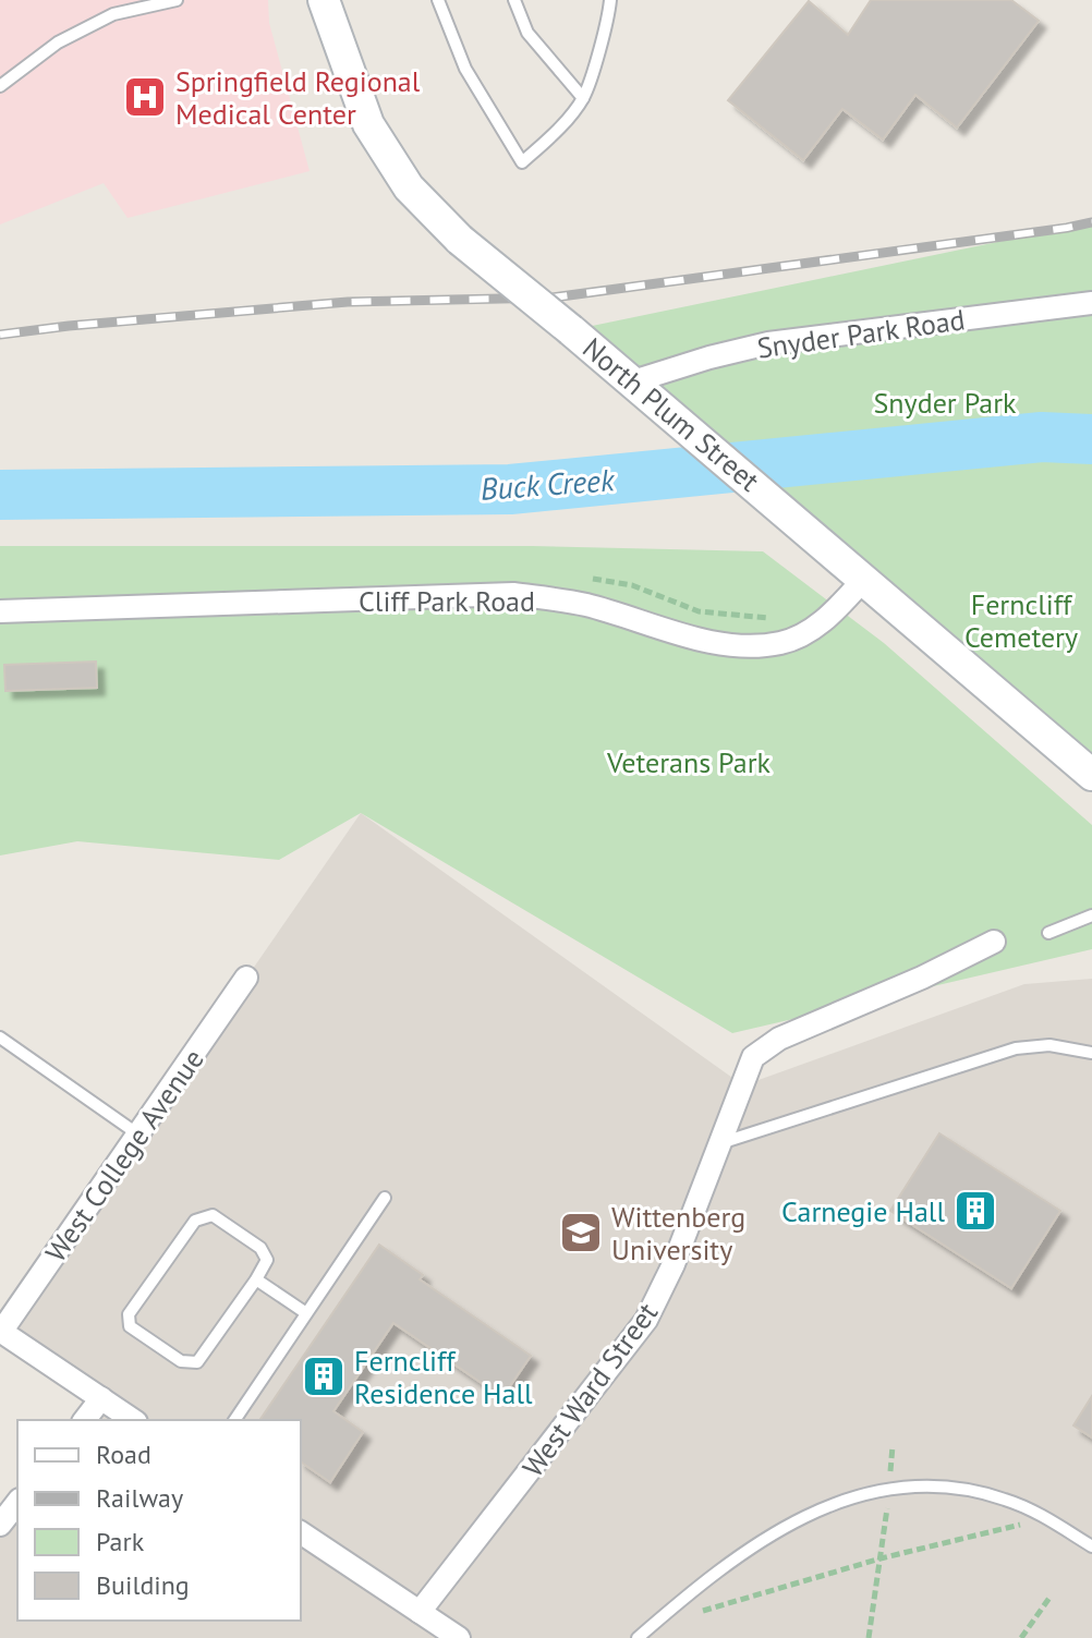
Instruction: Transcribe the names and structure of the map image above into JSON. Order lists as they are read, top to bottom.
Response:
{
  "streets": {
    "main road": ["North Plum Street"],
    "street": [
      "Snyder Park Road",
      "Cliff Park Road",
      "West College Avenue",
      "West Ward Street"
    ]
  },
  "crossings": [
    ["Snyder Park Road", "North Plum Street"],
    ["North Plum Street", "Cliff Park Road"]
  ],
  "water": ["Buck Creek"],
  "parks": ["Snyder Park", "Ferncliff Cemetery", "Veterans Park"],
  "places": {
    "hospital": ["Springfield Regional Medical Center"],
    "building": ["Carnegie Hall", "Ferncliff Residence Hall"],
    "school or university": ["Wittenberg University"]
  },
  "legend": [
    "Road",
    "Railway",
    "Park",
    "Building"
  ]
}
